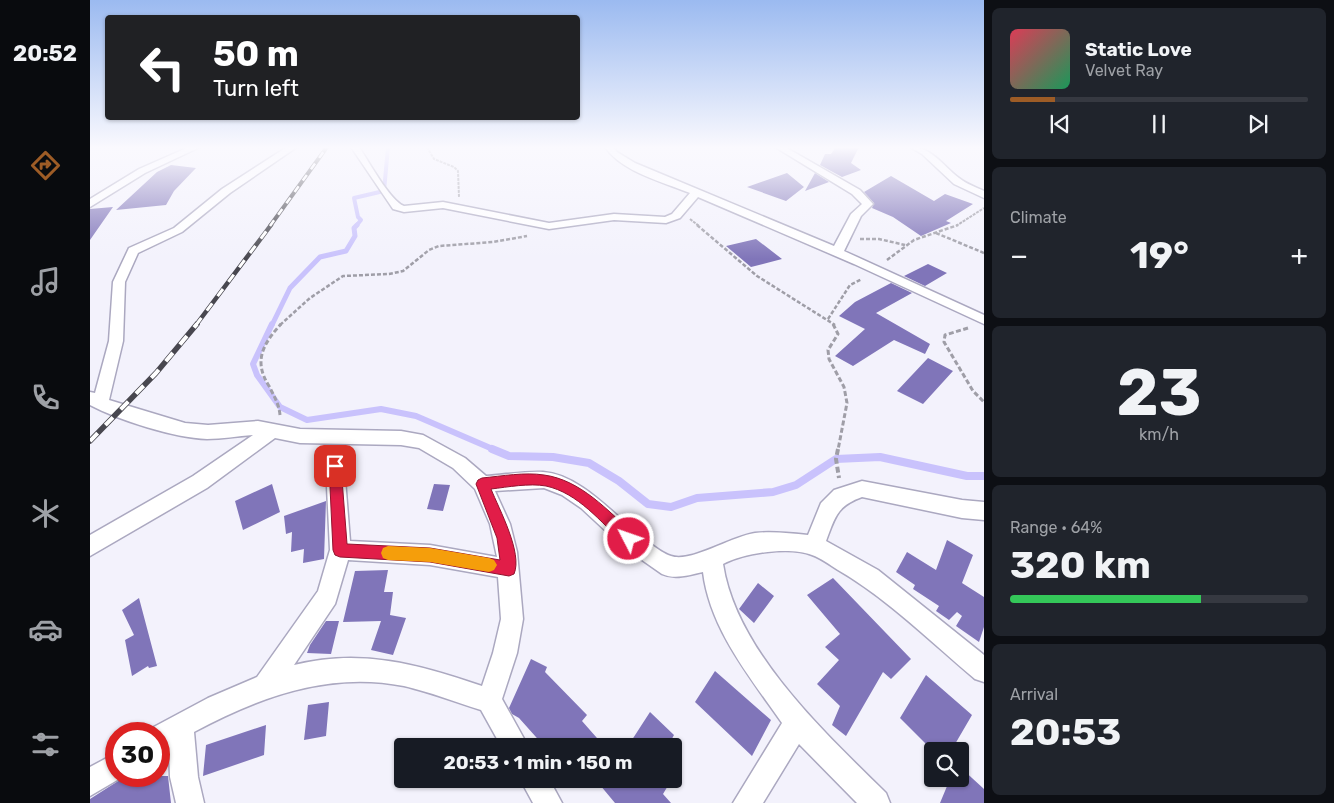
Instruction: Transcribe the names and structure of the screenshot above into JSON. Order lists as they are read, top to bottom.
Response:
{
  "page": {
    "tabs": "20:52",
    "turn": ["50 m", "Turn left"],
    "song": ["Static Love", "Velvet Ray"],
    "tile": [
      "Climate",
      ["23", "km/h"],
      ["Range · 64%", "320 km"],
      ["Arrival", "20:53"]
    ],
    "heat": ["−", "19°", "+"],
    "limit": "30",
    "trip": "20:53 · 1 min · 150 m"
  }
}
